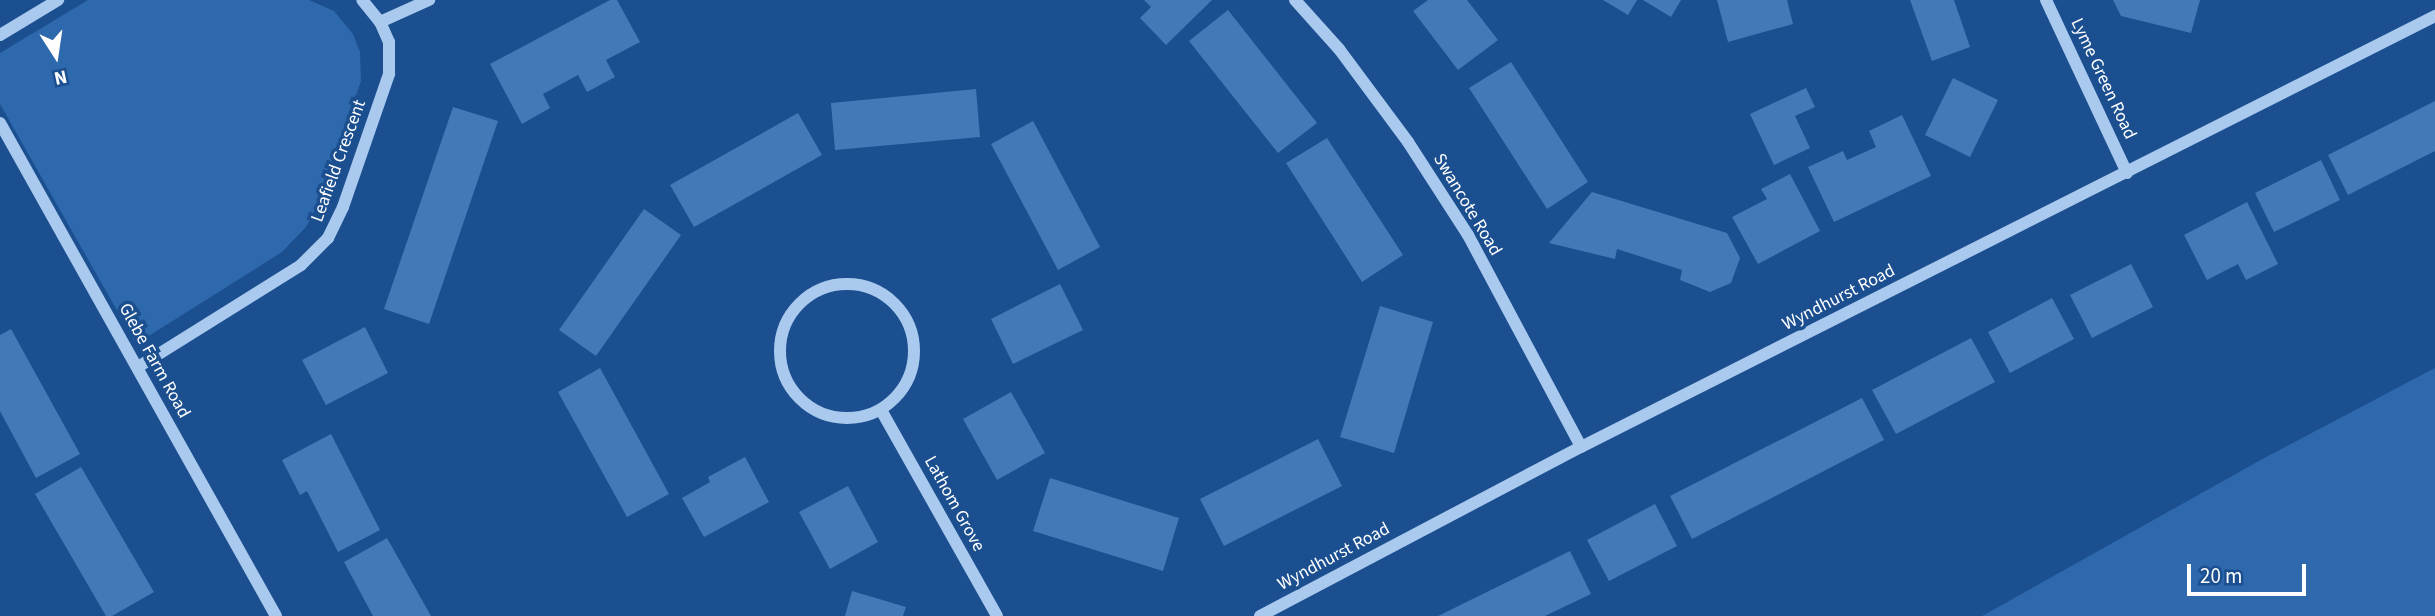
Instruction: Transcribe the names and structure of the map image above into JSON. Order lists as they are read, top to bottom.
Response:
{
  "streets": {
    "street": [
      "Lyme Green Road",
      "Leafield Crescent",
      "Swancote Road",
      "Wyndhurst Road",
      "Glebe Farm Road",
      "Lathom Grove"
    ]
  },
  "crossings": [
    ["Lyme Green Road", "Wyndhurst Road"],
    ["Leafield Crescent", "Glebe Farm Road"],
    ["Swancote Road", "Wyndhurst Road"]
  ],
  "scale_bar": "20 m",
  "north": "bottom"
}
